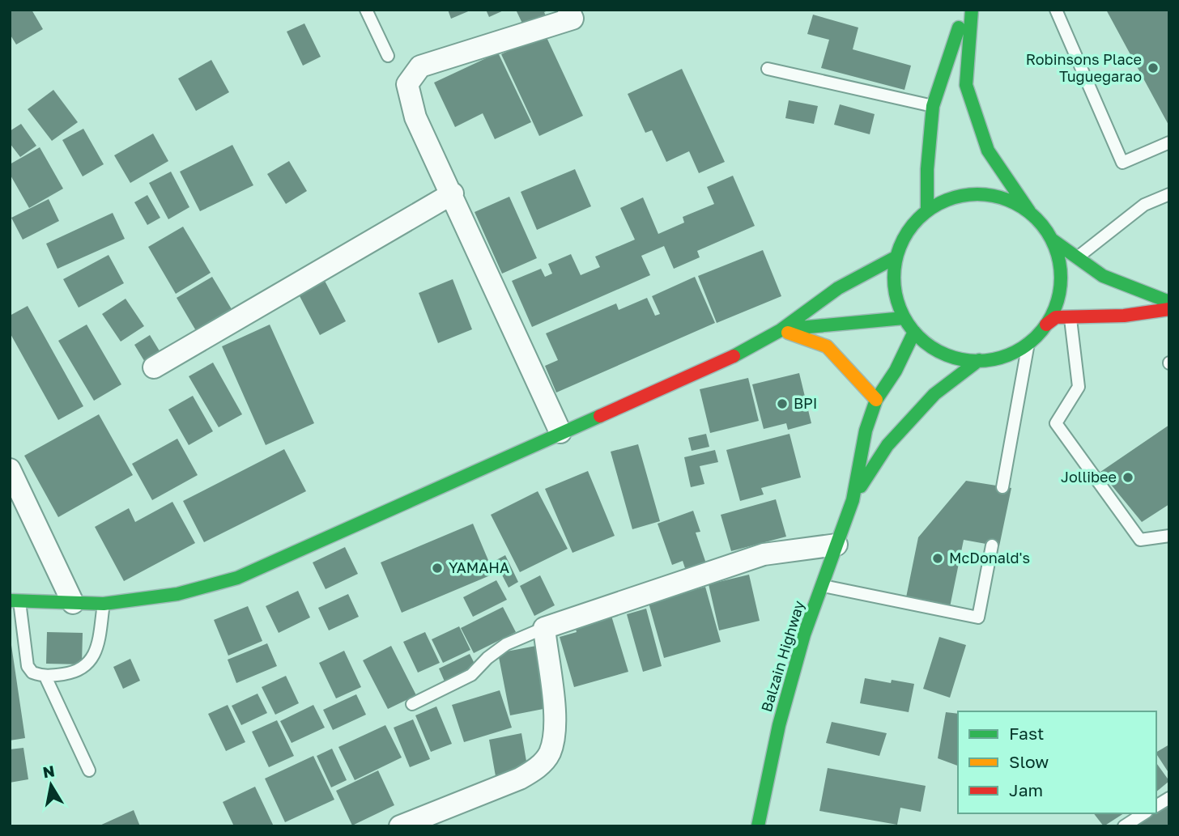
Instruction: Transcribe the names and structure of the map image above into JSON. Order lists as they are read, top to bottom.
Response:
{
  "streets": {
    "main road": ["Balzain Highway"]
  },
  "places": [
    "Robinsons Place Tuguegarao",
    "BPI",
    "Jollibee",
    "McDonald's",
    "YAMAHA"
  ],
  "legend": ["Fast", "Slow", "Jam"],
  "north": "top"
}
